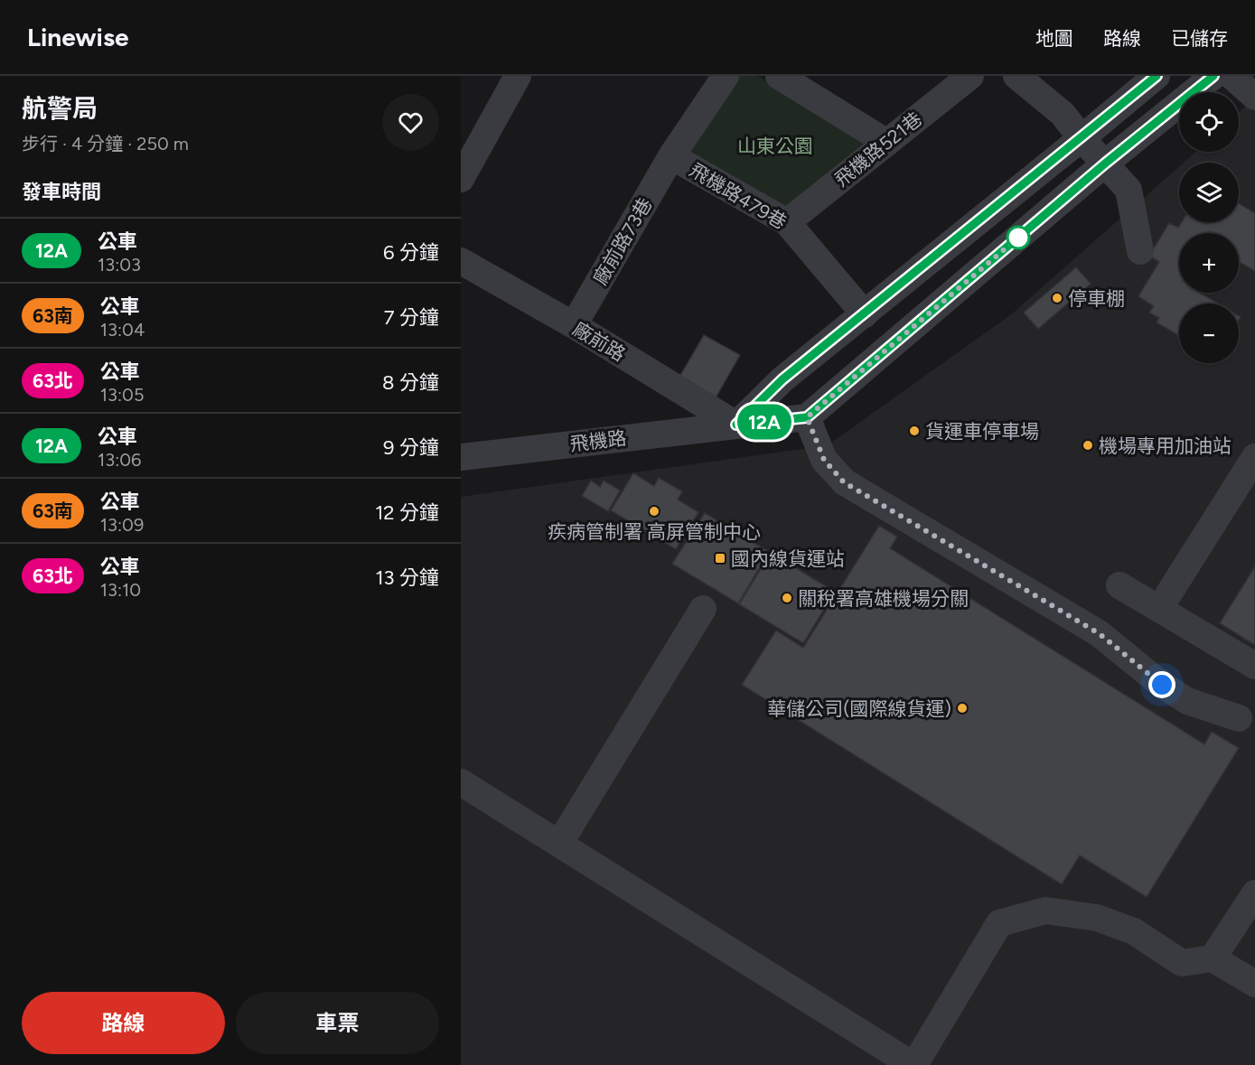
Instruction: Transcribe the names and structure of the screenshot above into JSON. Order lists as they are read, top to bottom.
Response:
{
  "streets": {
    "street": [
      "飛機路521巷",
      "飛機路479巷",
      "廠前路73巷",
      "廠前路",
      "飛機路"
    ]
  },
  "crossings": [
    ["飛機路521巷", "飛機路479巷"],
    ["飛機路479巷", "廠前路73巷"],
    ["廠前路73巷", "廠前路"],
    ["廠前路", "飛機路"]
  ],
  "parks": ["山東公園"],
  "places": {
    "other": [
      "停車棚",
      "貨運車停車場",
      "機場專用加油站",
      "疾病管制署 高屏管制中心",
      "關稅署高雄機場分關",
      "華儲公司(國際線貨運)"
    ],
    "transit": ["國內線貨運站"]
  },
  "lines": ["bus line 12A"],
  "page": {
    "header": "Linewise",
    "nav": ["地圖", "路線", "已儲存"],
    "heading": [
      ["航警局", "步行 · 4 分鐘 · 250 m"],
      "發車時間"
    ],
    "on_map": "12A",
    "map_buttons": ["+", "−"],
    "list": [
      {
        "mark": "12A",
        "name": "公車",
        "note": "13:03",
        "value": "6 分鐘"
      },
      {
        "mark": "63南",
        "name": "公車",
        "note": "13:04",
        "value": "7 分鐘"
      },
      {
        "mark": "63北",
        "name": "公車",
        "note": "13:05",
        "value": "8 分鐘"
      },
      {
        "mark": "12A",
        "name": "公車",
        "note": "13:06",
        "value": "9 分鐘"
      },
      {
        "mark": "63南",
        "name": "公車",
        "note": "13:09",
        "value": "12 分鐘"
      },
      {
        "mark": "63北",
        "name": "公車",
        "note": "13:10",
        "value": "13 分鐘"
      }
    ],
    "buttons": ["路線", "車票"]
  }
}
